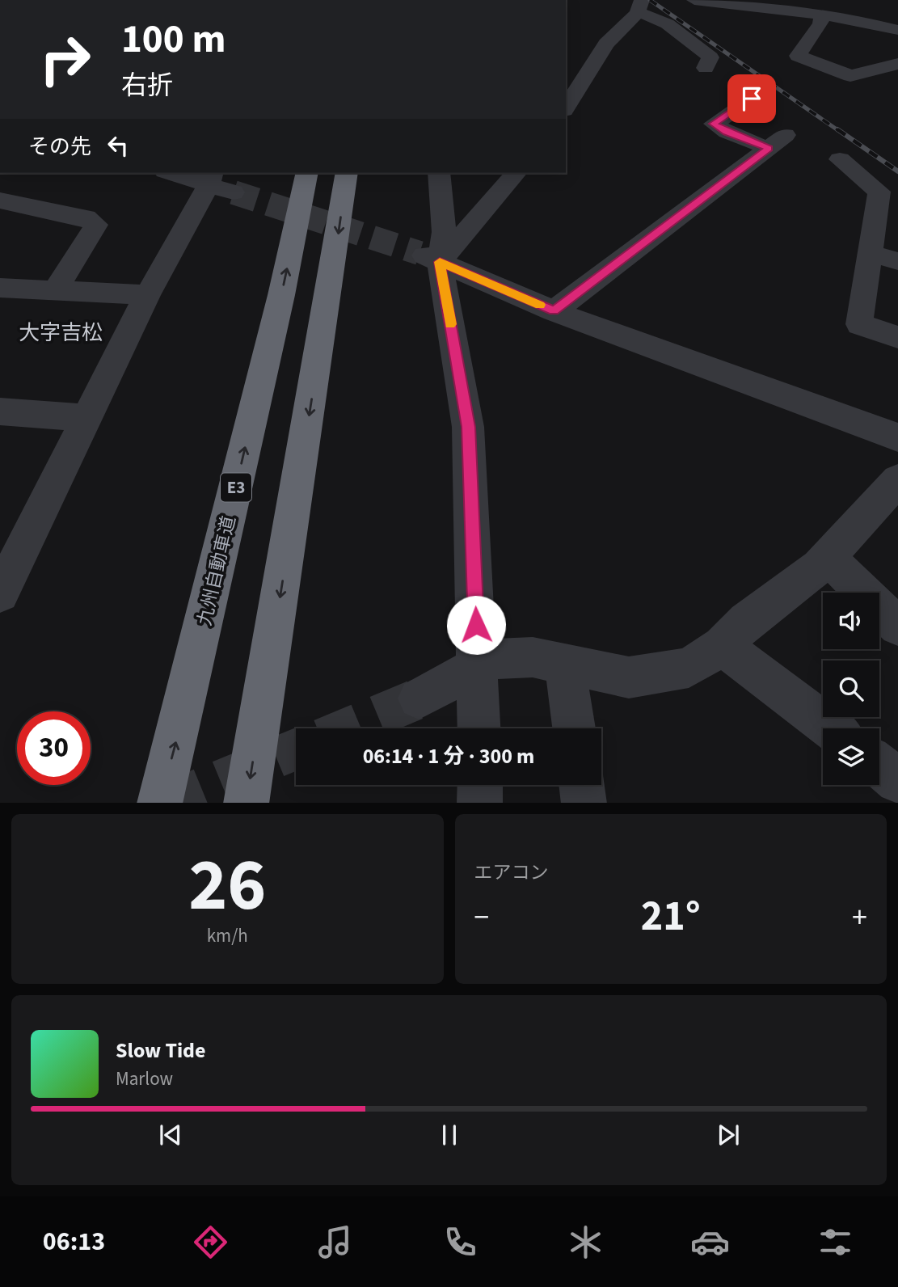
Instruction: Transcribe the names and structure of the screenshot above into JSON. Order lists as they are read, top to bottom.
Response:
{
  "streets": {
    "highway": ["E3", "九州自動車道"]
  },
  "districts": ["大字吉松"],
  "page": {
    "turn": ["100 m", "右折"],
    "then": "その先",
    "limit": "30",
    "trip": "06:14 · 1 分 · 300 m",
    "tile": [
      ["26", "km/h"],
      "エアコン"
    ],
    "heat": ["−", "21°", "+"],
    "song": ["Slow Tide", "Marlow"],
    "tabs": "06:13"
  }
}
